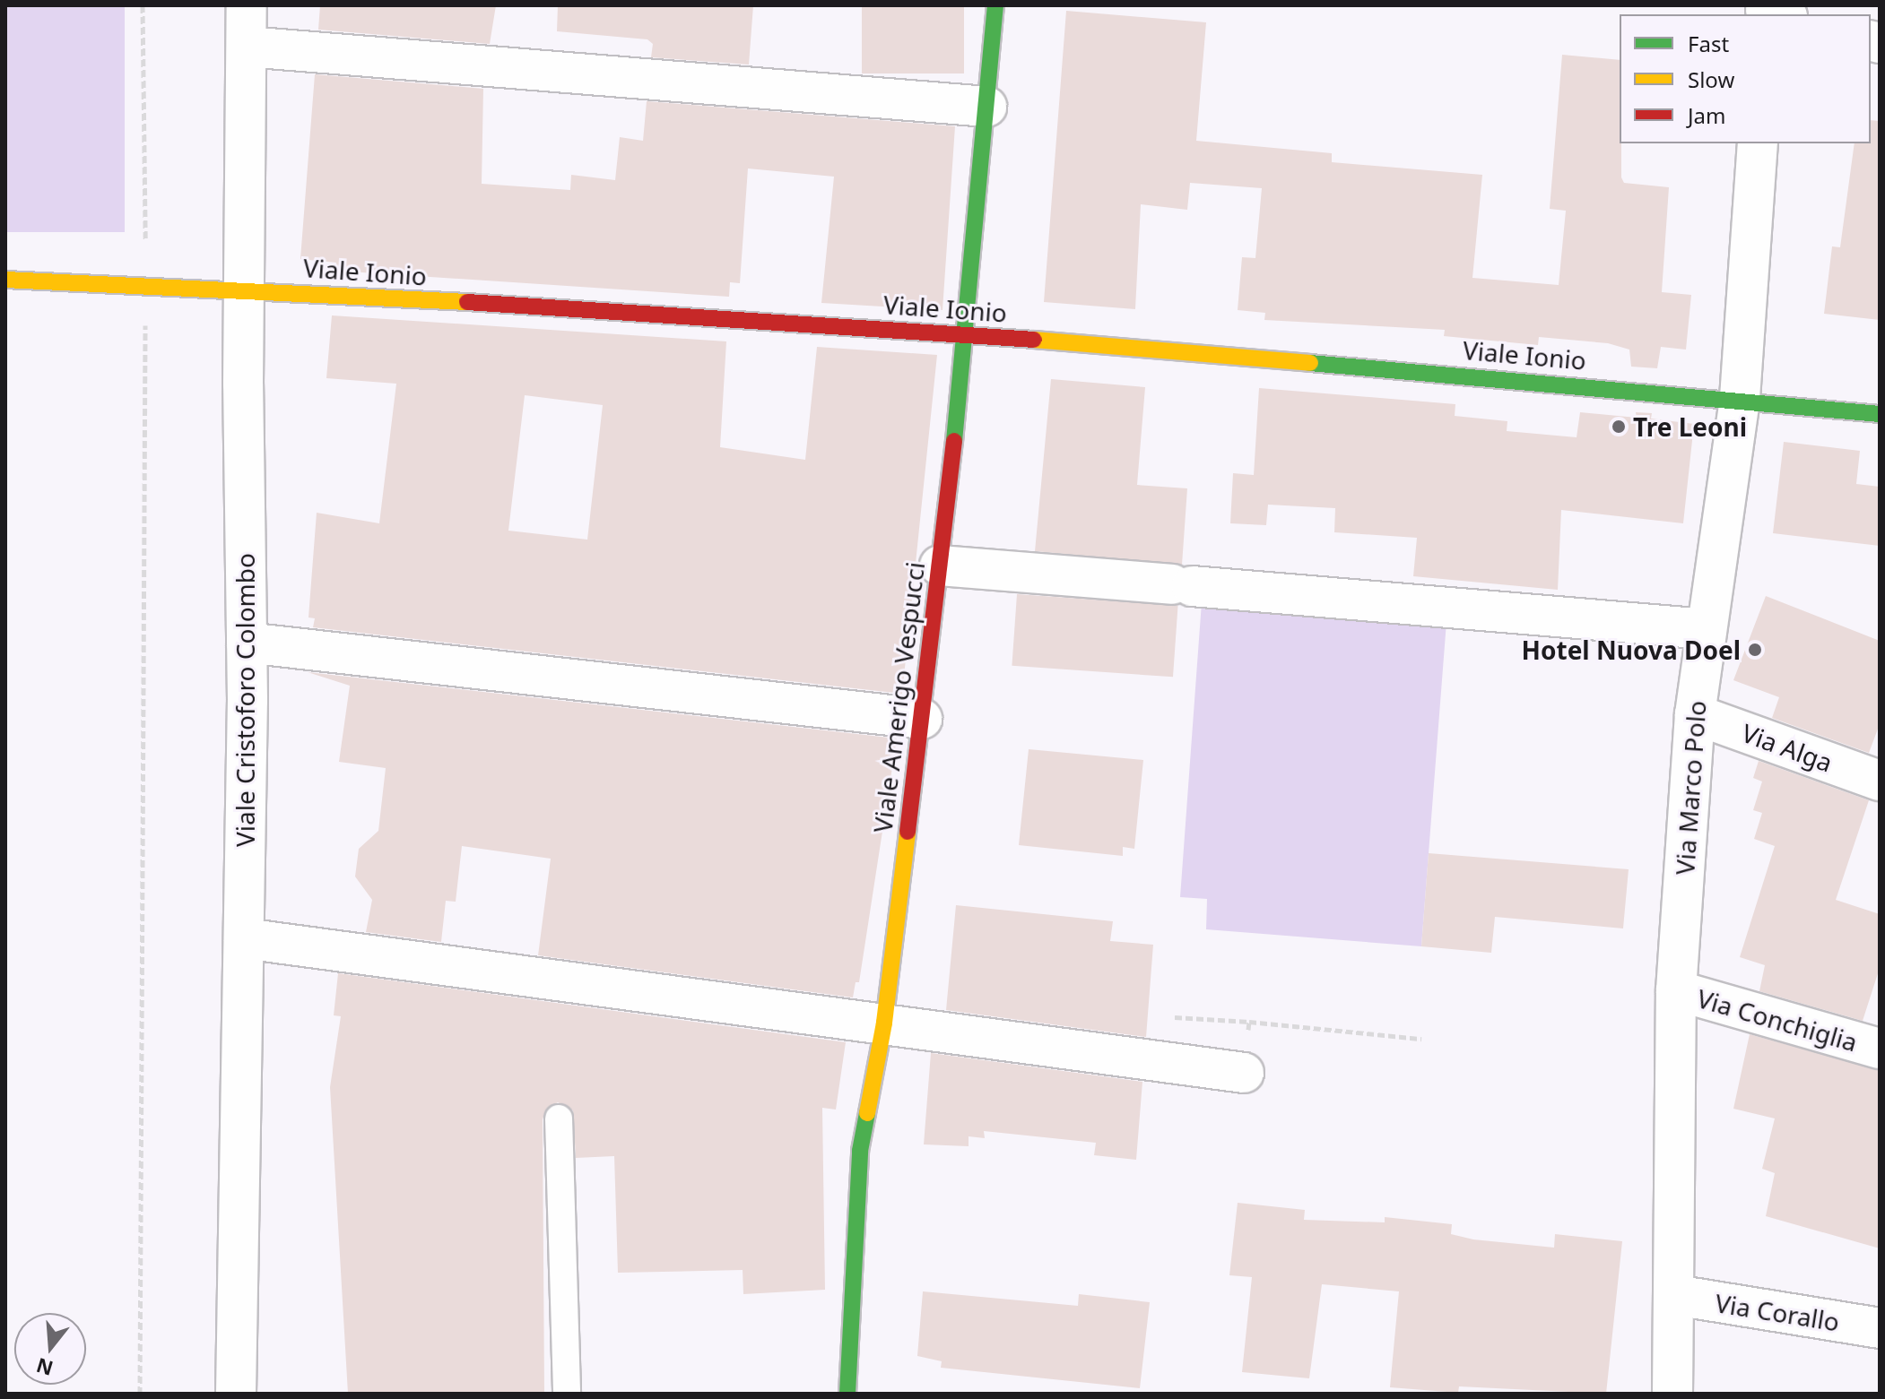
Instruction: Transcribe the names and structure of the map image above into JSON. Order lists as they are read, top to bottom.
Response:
{
  "streets": {
    "street": [
      "Viale Ionio",
      "Viale Amerigo Vespucci",
      "Viale Cristoforo Colombo",
      "Via Alga",
      "Via Marco Polo",
      "Via Conchiglia",
      "Via Corallo"
    ]
  },
  "crossings": [
    ["Viale Ionio", "Viale Amerigo Vespucci"],
    ["Viale Ionio", "Viale Cristoforo Colombo"],
    ["Viale Ionio", "Via Marco Polo"],
    ["Via Alga", "Via Marco Polo"],
    ["Via Marco Polo", "Via Conchiglia"],
    ["Via Marco Polo", "Via Corallo"]
  ],
  "places": ["Tre Leoni", "Hotel Nuova Doel"],
  "legend": ["Fast", "Slow", "Jam"],
  "north": "bottom"
}
